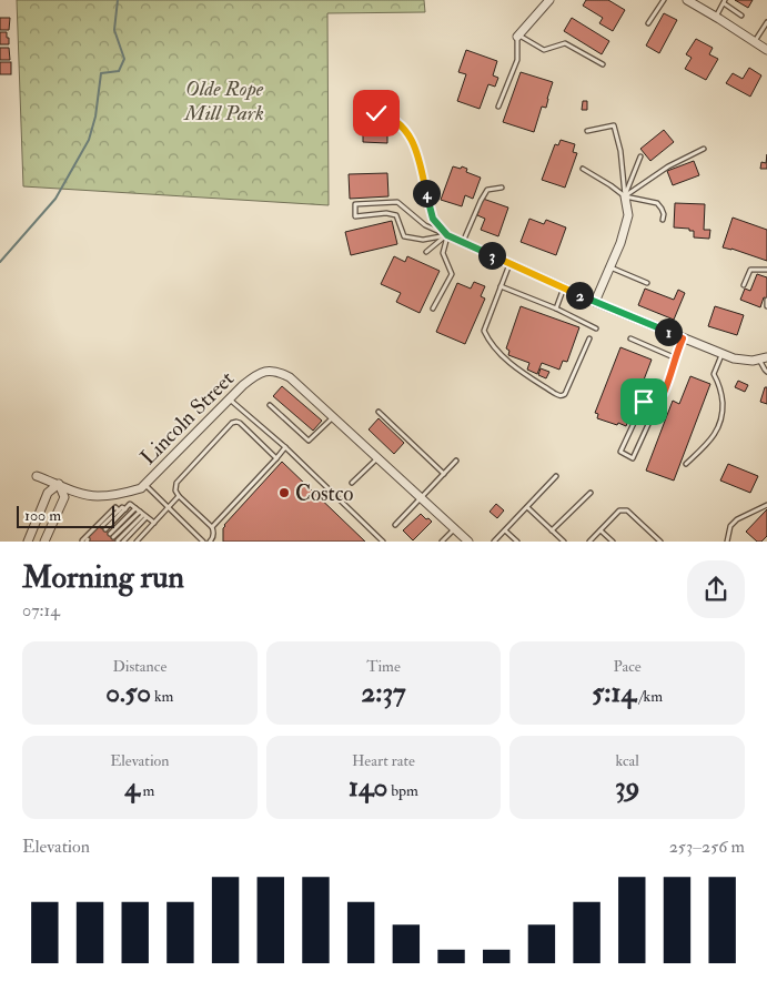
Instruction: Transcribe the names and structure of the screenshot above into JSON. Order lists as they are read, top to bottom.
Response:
{
  "streets": {
    "street": ["Lincoln Street"]
  },
  "parks": ["Olde Rope Mill Park"],
  "places": ["Costco"],
  "scale_bar": "100 m",
  "page": {
    "pins": [
      "4",
      "3",
      "2",
      "1"
    ],
    "scale": "100 m",
    "heading": ["Morning run", "07:14"],
    "stats": [
      ["Distance", "0.50 km"],
      ["Time", "2:37"],
      ["Pace", "5:14 /km"],
      ["Elevation", "4 m"],
      ["Heart rate", "140 bpm"],
      ["kcal", "39"]
    ],
    "chart": ["Elevation", "253–256 m"]
  }
}
